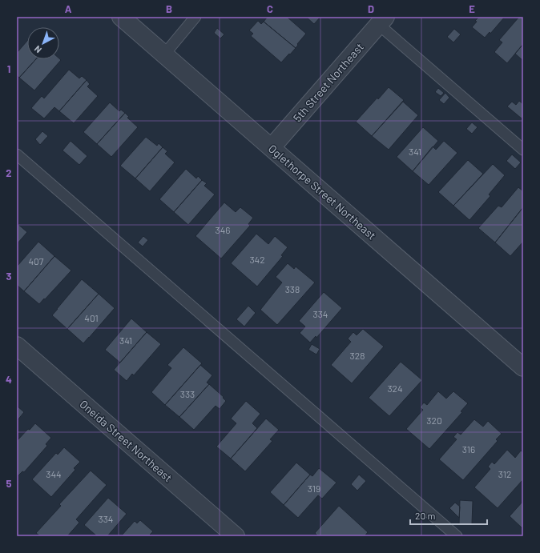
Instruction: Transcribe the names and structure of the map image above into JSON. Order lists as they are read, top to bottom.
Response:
{
  "streets": {
    "street": ["5th Street Northeast", "Oglethorpe Street Northeast", "Oneida Street Northeast"]
  },
  "crossings": [
    ["5th Street Northeast", "Oglethorpe Street Northeast"]
  ],
  "house_numbers": [
    "341",
    "346",
    "342",
    "407",
    "338",
    "334",
    "401",
    "341",
    "328",
    "324",
    "333",
    "320",
    "316",
    "344",
    "312",
    "319",
    "334"
  ],
  "scale_bar": "20 m",
  "north": "bottom left",
  "grid": {
    "columns": [
      "A",
      "B",
      "C",
      "D",
      "E"
    ],
    "rows": [
      "1",
      "2",
      "3",
      "4",
      "5"
    ]
  }
}
